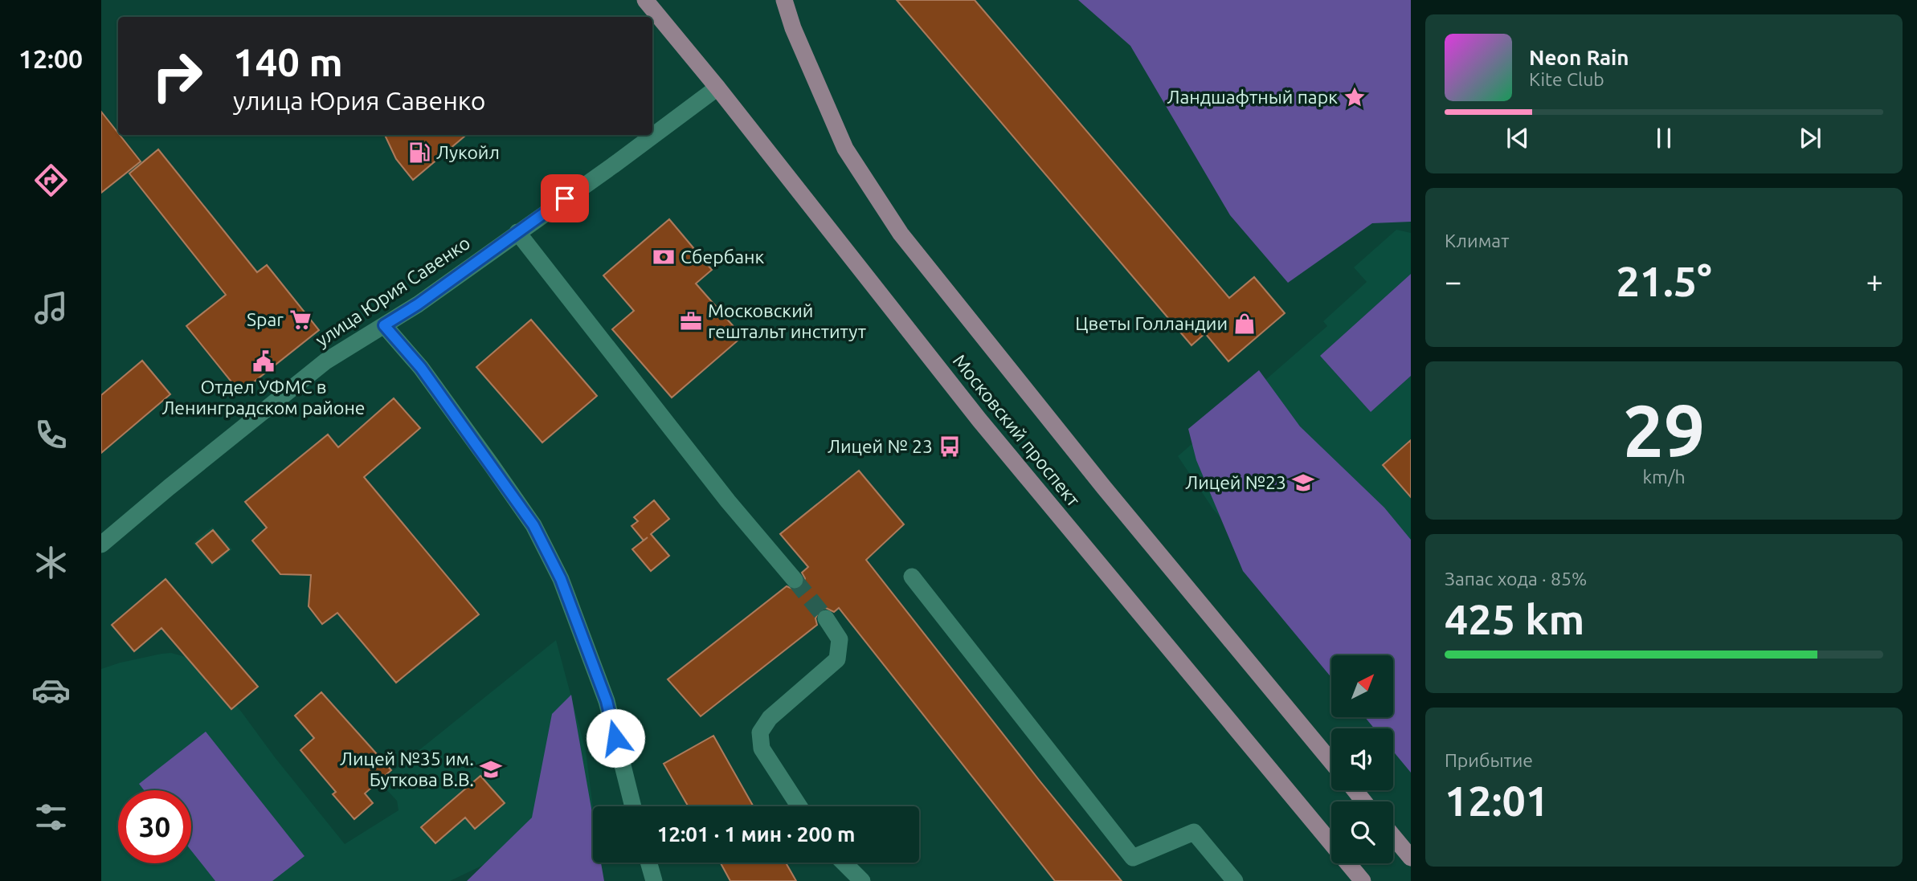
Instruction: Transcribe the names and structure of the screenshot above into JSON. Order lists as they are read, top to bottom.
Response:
{
  "streets": {
    "main road": ["Московский проспект"],
    "street": ["улица Юрия Савенко"]
  },
  "crossings": [
    ["улица Юрия Савенко", "Московский проспект"]
  ],
  "places": {
    "place": ["Ландшафтный парк"],
    "fuel station": ["Лукойл"],
    "bank": ["Сбербанк"],
    "supermarket": ["Spar"],
    "office": ["Московский гештальт институт"],
    "shop": ["Цветы Голландии"],
    "public building": ["Отдел УФМС в Ленинградском районе"],
    "bus stop": ["Лицей № 23"],
    "school or university": ["Лицей №23", "Лицей №35 им. Буткова В.В."]
  },
  "north": "top right",
  "page": {
    "tabs": "12:00",
    "turn": ["140 m", "улица Юрия Савенко"],
    "song": ["Neon Rain", "Kite Club"],
    "tile": [
      "Климат",
      ["29", "km/h"],
      ["Запас хода · 85%", "425 km"],
      ["Прибытие", "12:01"]
    ],
    "heat": ["−", "21.5°", "+"],
    "limit": "30",
    "trip": "12:01 · 1 мин · 200 m"
  }
}
